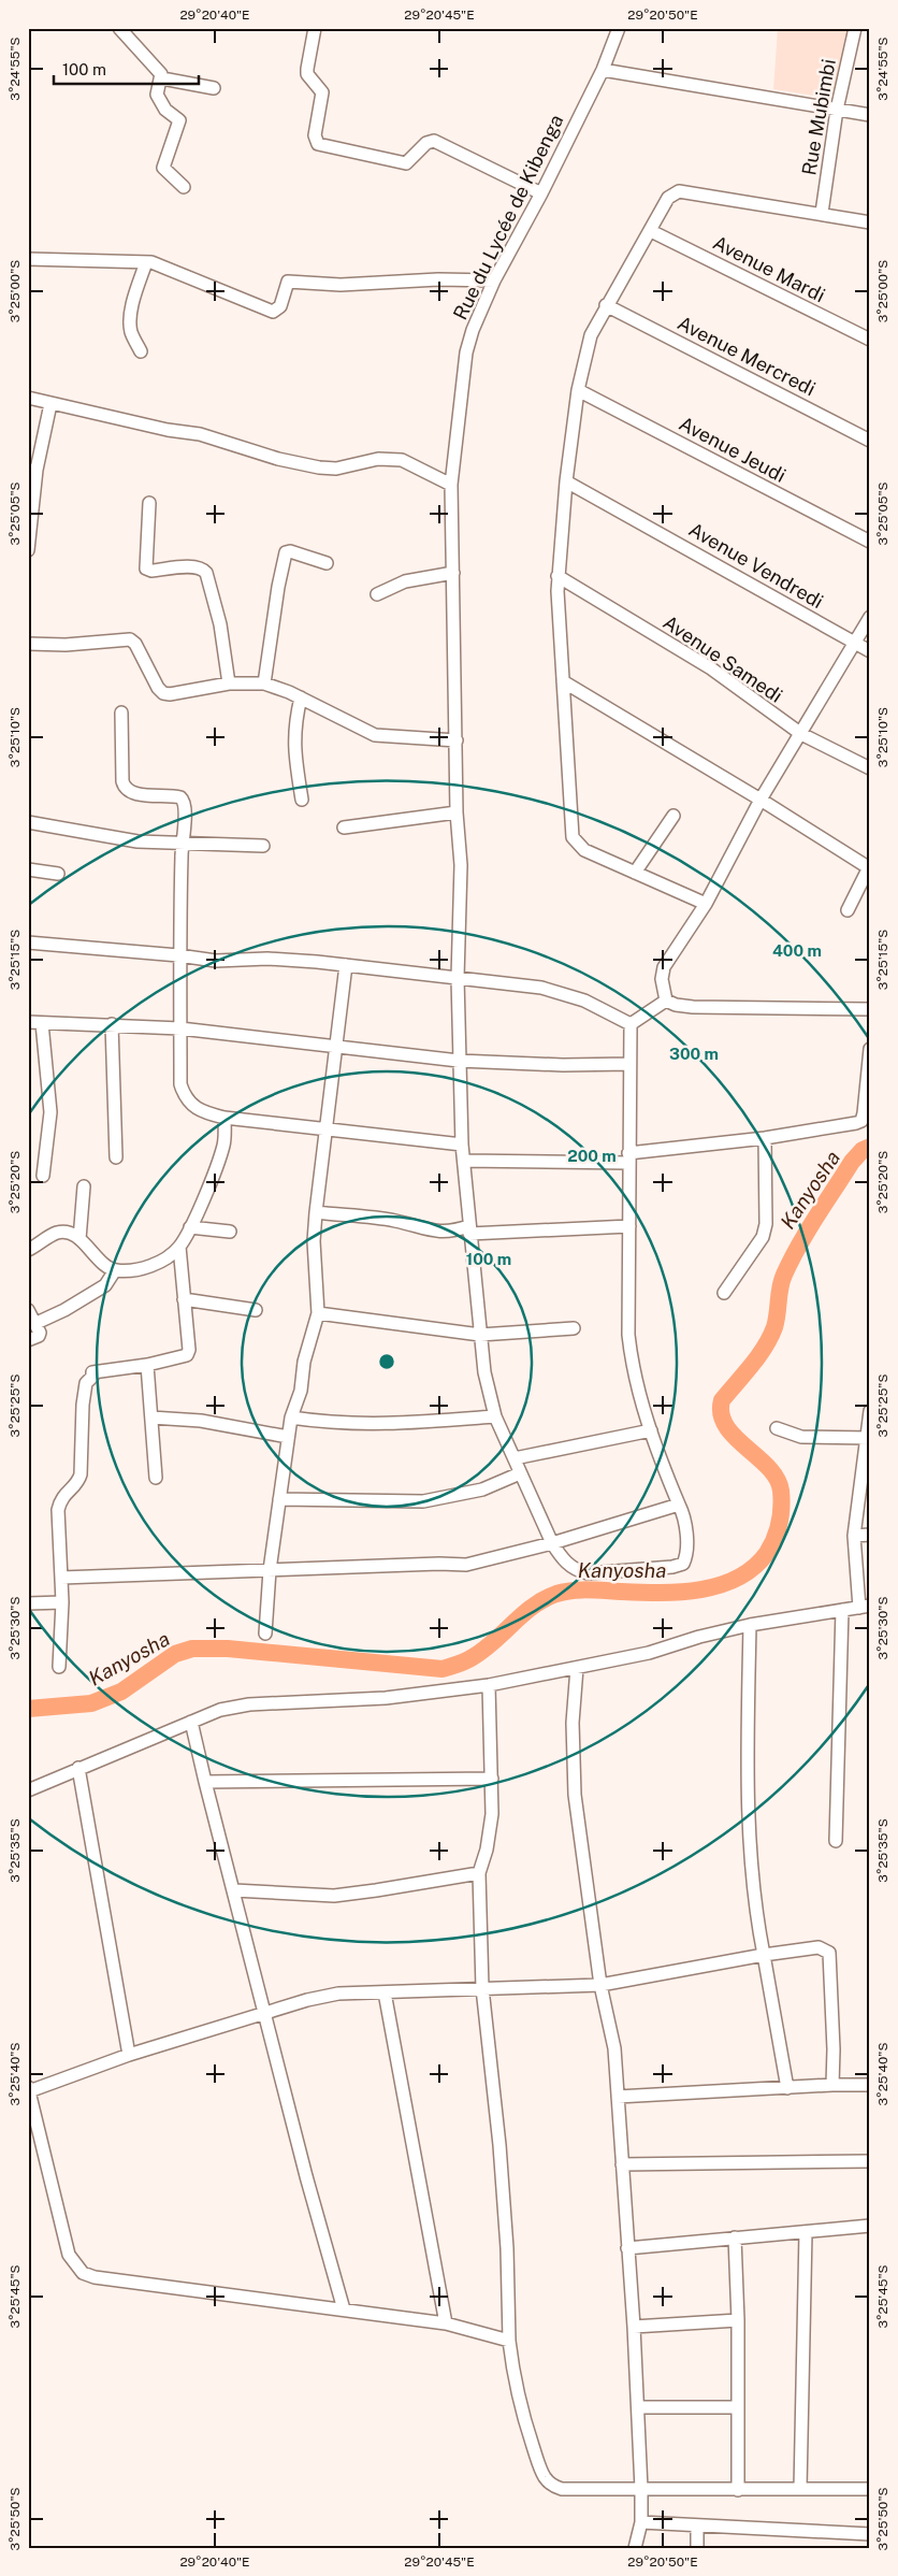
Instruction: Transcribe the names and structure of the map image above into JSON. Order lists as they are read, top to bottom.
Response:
{
  "streets": {
    "street": [
      "Rue Mubimbi",
      "Rue du Lycée de Kibenga",
      "Avenue Mardi",
      "Avenue Mercredi",
      "Avenue Jeudi",
      "Avenue Vendredi",
      "Avenue Samedi"
    ]
  },
  "water": ["Kanyosha"],
  "scale_bar": "100 m",
  "coordinates": [
    "29°20'40\"E",
    "29°20'45\"E",
    "29°20'50\"E",
    "3°24'55\"S",
    "3°25'00\"S",
    "3°25'05\"S",
    "3°25'10\"S",
    "3°25'15\"S",
    "3°25'20\"S",
    "3°25'25\"S",
    "3°25'30\"S",
    "3°25'35\"S",
    "3°25'40\"S",
    "3°25'45\"S",
    "3°25'50\"S"
  ],
  "rings": [
    "400 m",
    "300 m",
    "200 m",
    "100 m"
  ]
}
